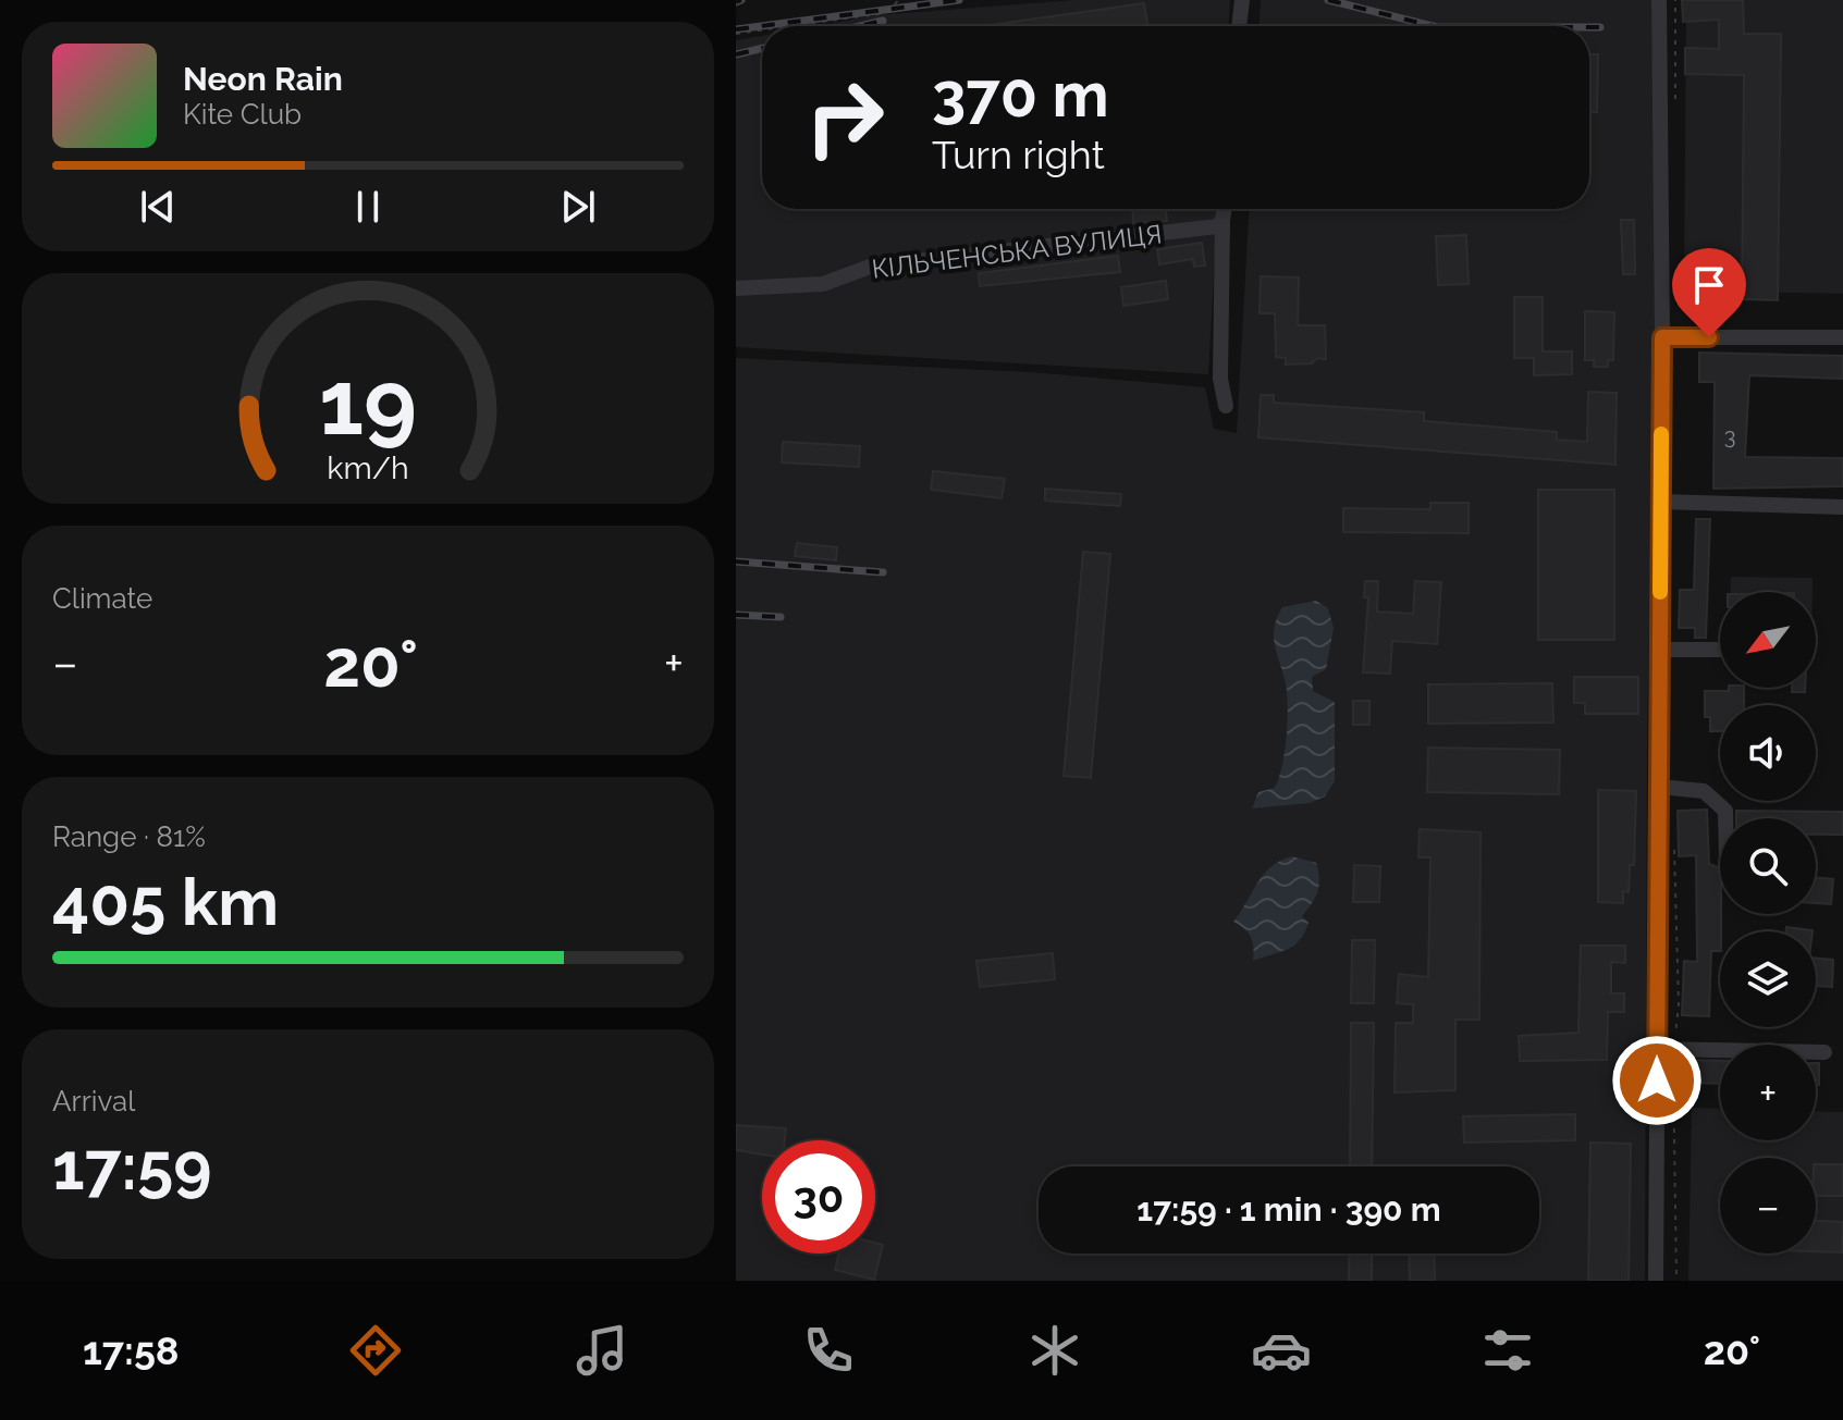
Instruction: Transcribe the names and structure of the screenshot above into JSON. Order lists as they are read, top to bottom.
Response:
{
  "streets": {
    "street": ["КІЛЬЧЕНСЬКА ВУЛИЦЯ"]
  },
  "house_numbers": ["3"],
  "north": "bottom left",
  "page": {
    "turn": ["370 m", "Turn right"],
    "song": ["Neon Rain", "Kite Club"],
    "tile": [
      "Climate",
      ["Range · 81%", "405 km"],
      ["Arrival", "17:59"]
    ],
    "map_buttons": ["+", "−"],
    "heat": ["−", "20°", "+"],
    "limit": "30",
    "trip": "17:59 · 1 min · 390 m",
    "tabs": ["17:58", "20°"],
    "gauge": ["19", "km/h"]
  }
}
